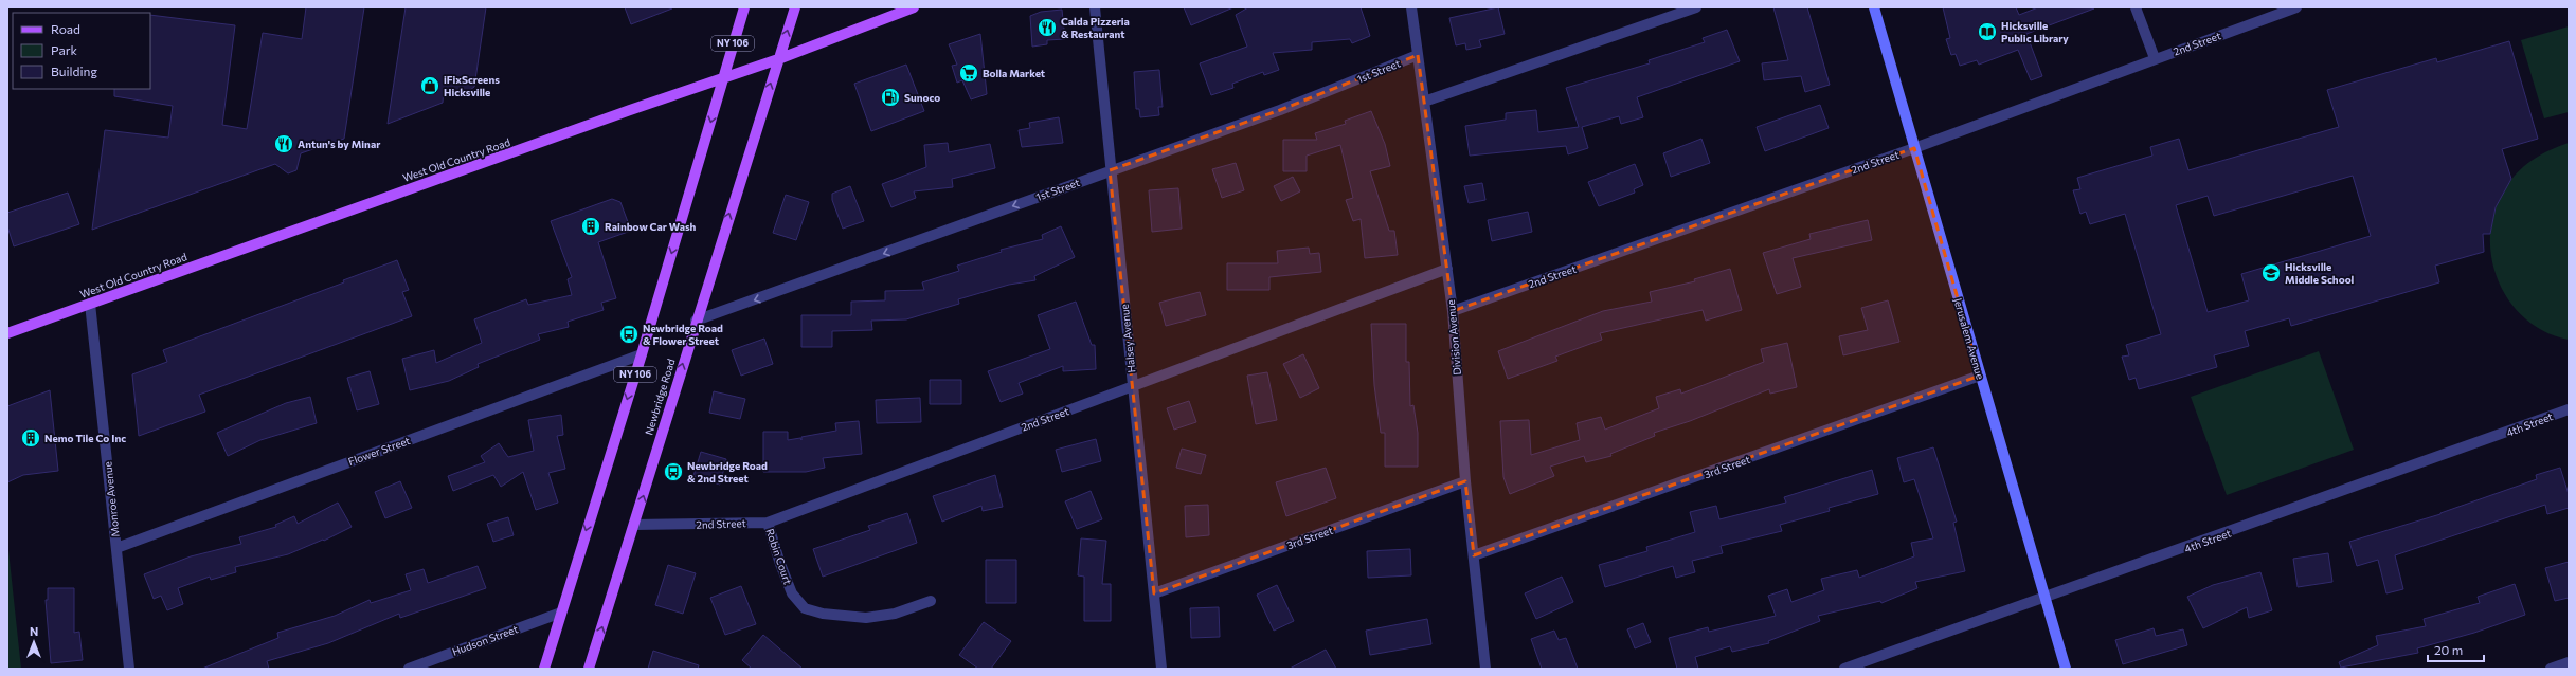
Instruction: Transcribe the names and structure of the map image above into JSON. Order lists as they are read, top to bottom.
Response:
{
  "streets": {
    "main road": [
      "NY 106",
      "West Old Country Road",
      "Jerusalem Avenue",
      "Newbridge Road"
    ],
    "street": [
      "2nd Street",
      "1st Street",
      "Division Avenue",
      "Halsey Avenue",
      "4th Street",
      "Flower Street",
      "3rd Street",
      "Monroe Avenue",
      "Robin Court",
      "Hudson Street"
    ]
  },
  "crossings": [
    ["NY 106", "West Old Country Road"],
    ["NY 106", "Flower Street"],
    ["NY 106", "Hudson Street"],
    ["2nd Street", "Division Avenue"],
    ["2nd Street", "Halsey Avenue"],
    ["2nd Street", "Jerusalem Avenue"],
    ["2nd Street", "Newbridge Road"],
    ["2nd Street", "Robin Court"],
    ["1st Street", "Division Avenue"],
    ["1st Street", "Halsey Avenue"],
    ["1st Street", "Newbridge Road"],
    ["West Old Country Road", "Newbridge Road"],
    ["West Old Country Road", "Monroe Avenue"],
    ["Division Avenue", "3rd Street"],
    ["Halsey Avenue", "3rd Street"],
    ["Jerusalem Avenue", "4th Street"],
    ["Jerusalem Avenue", "3rd Street"],
    ["Flower Street", "Monroe Avenue"]
  ],
  "one_way": ["1st Street"],
  "places": {
    "restaurant": ["Calda Pizzeria & Restaurant", "Antun's by Minar"],
    "library": ["Hicksville Public Library"],
    "supermarket": ["Bolla Market"],
    "shop": ["iFixScreens Hicksville"],
    "fuel station": ["Sunoco"],
    "building": ["Rainbow Car Wash", "Nemo Tile Co Inc"],
    "school or university": ["Hicksville Middle School"],
    "bus stop": ["Newbridge Road & Flower Street", "Newbridge Road & 2nd Street"]
  },
  "legend": ["Road", "Park", "Building"],
  "scale_bar": "20 m",
  "north": "top"
}
